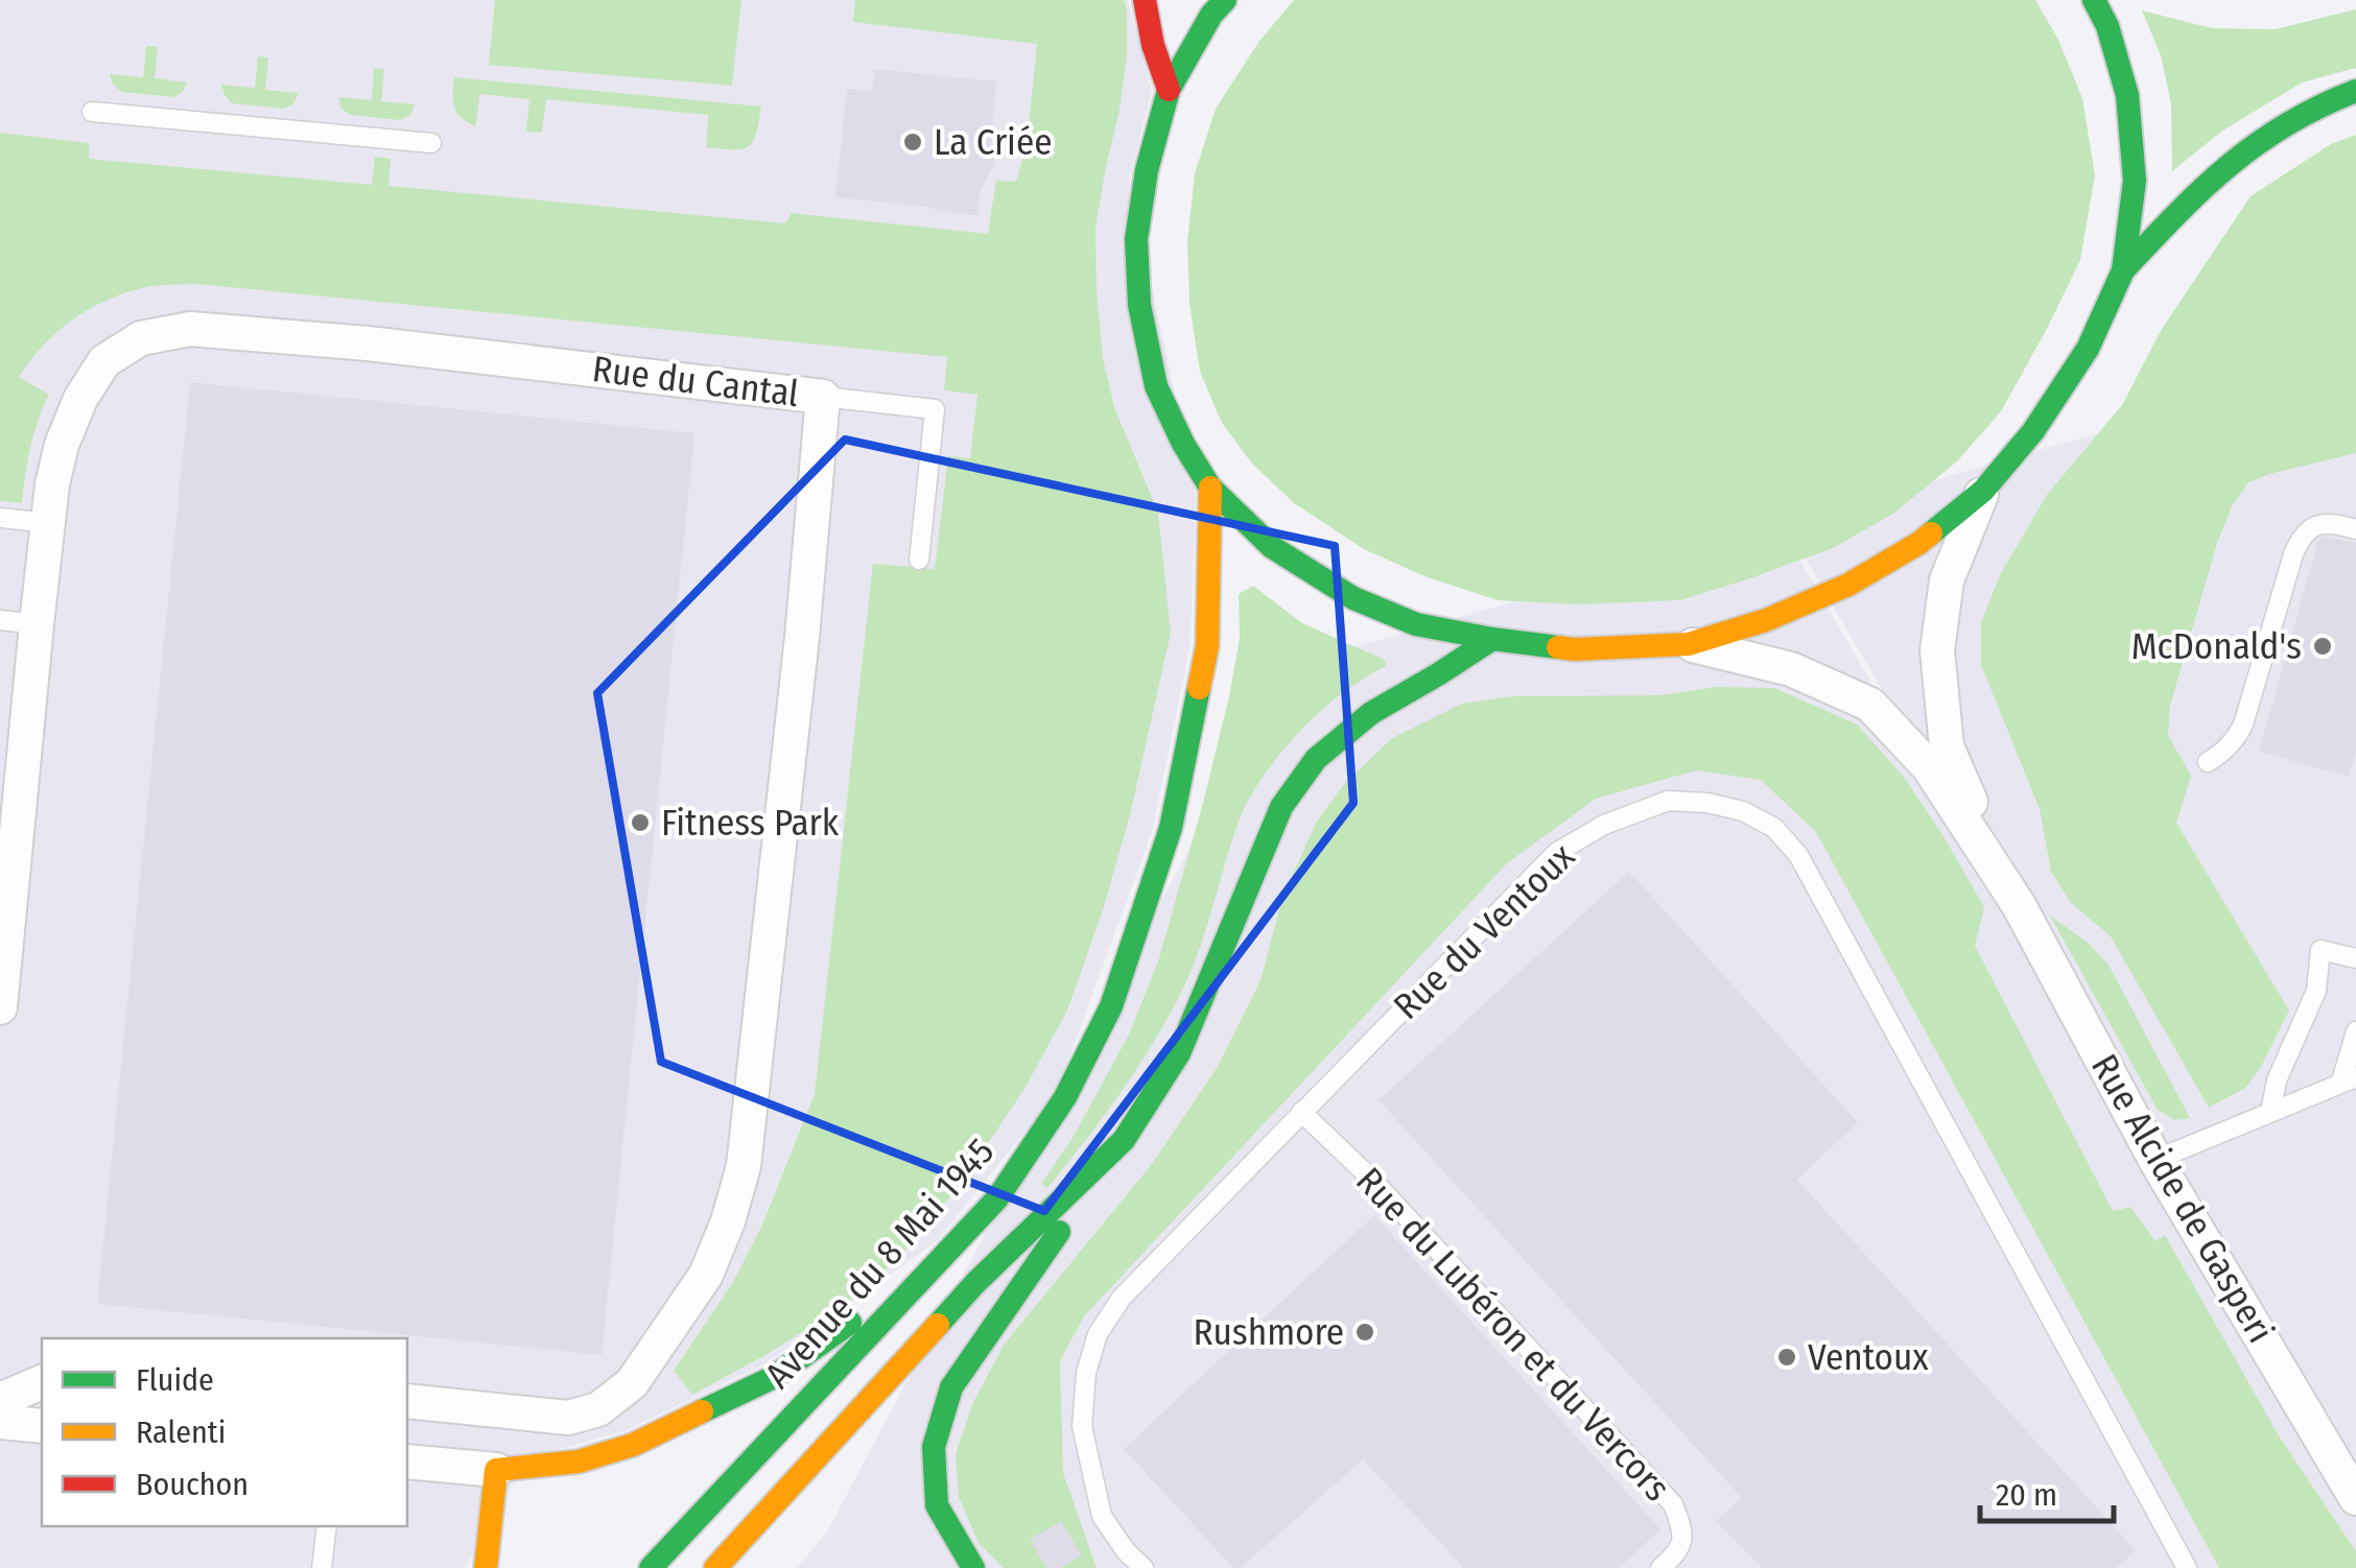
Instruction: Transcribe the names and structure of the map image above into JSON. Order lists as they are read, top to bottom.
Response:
{
  "streets": {
    "main road": ["Avenue du 8 Mai 1945"],
    "street": ["Rue du Cantal", "Rue Alcide de Gasperi"],
    "lane": ["Rue du Ventoux", "Rue du Lubéron et du Vercors"]
  },
  "crossings": [
    ["Rue du Ventoux", "Rue du Lubéron et du Vercors"]
  ],
  "places": [
    "La Criée",
    "McDonald's",
    "Fitness Park",
    "Rushmore",
    "Ventoux"
  ],
  "legend": ["Fluide", "Ralenti", "Bouchon"],
  "scale_bar": "20 m"
}
